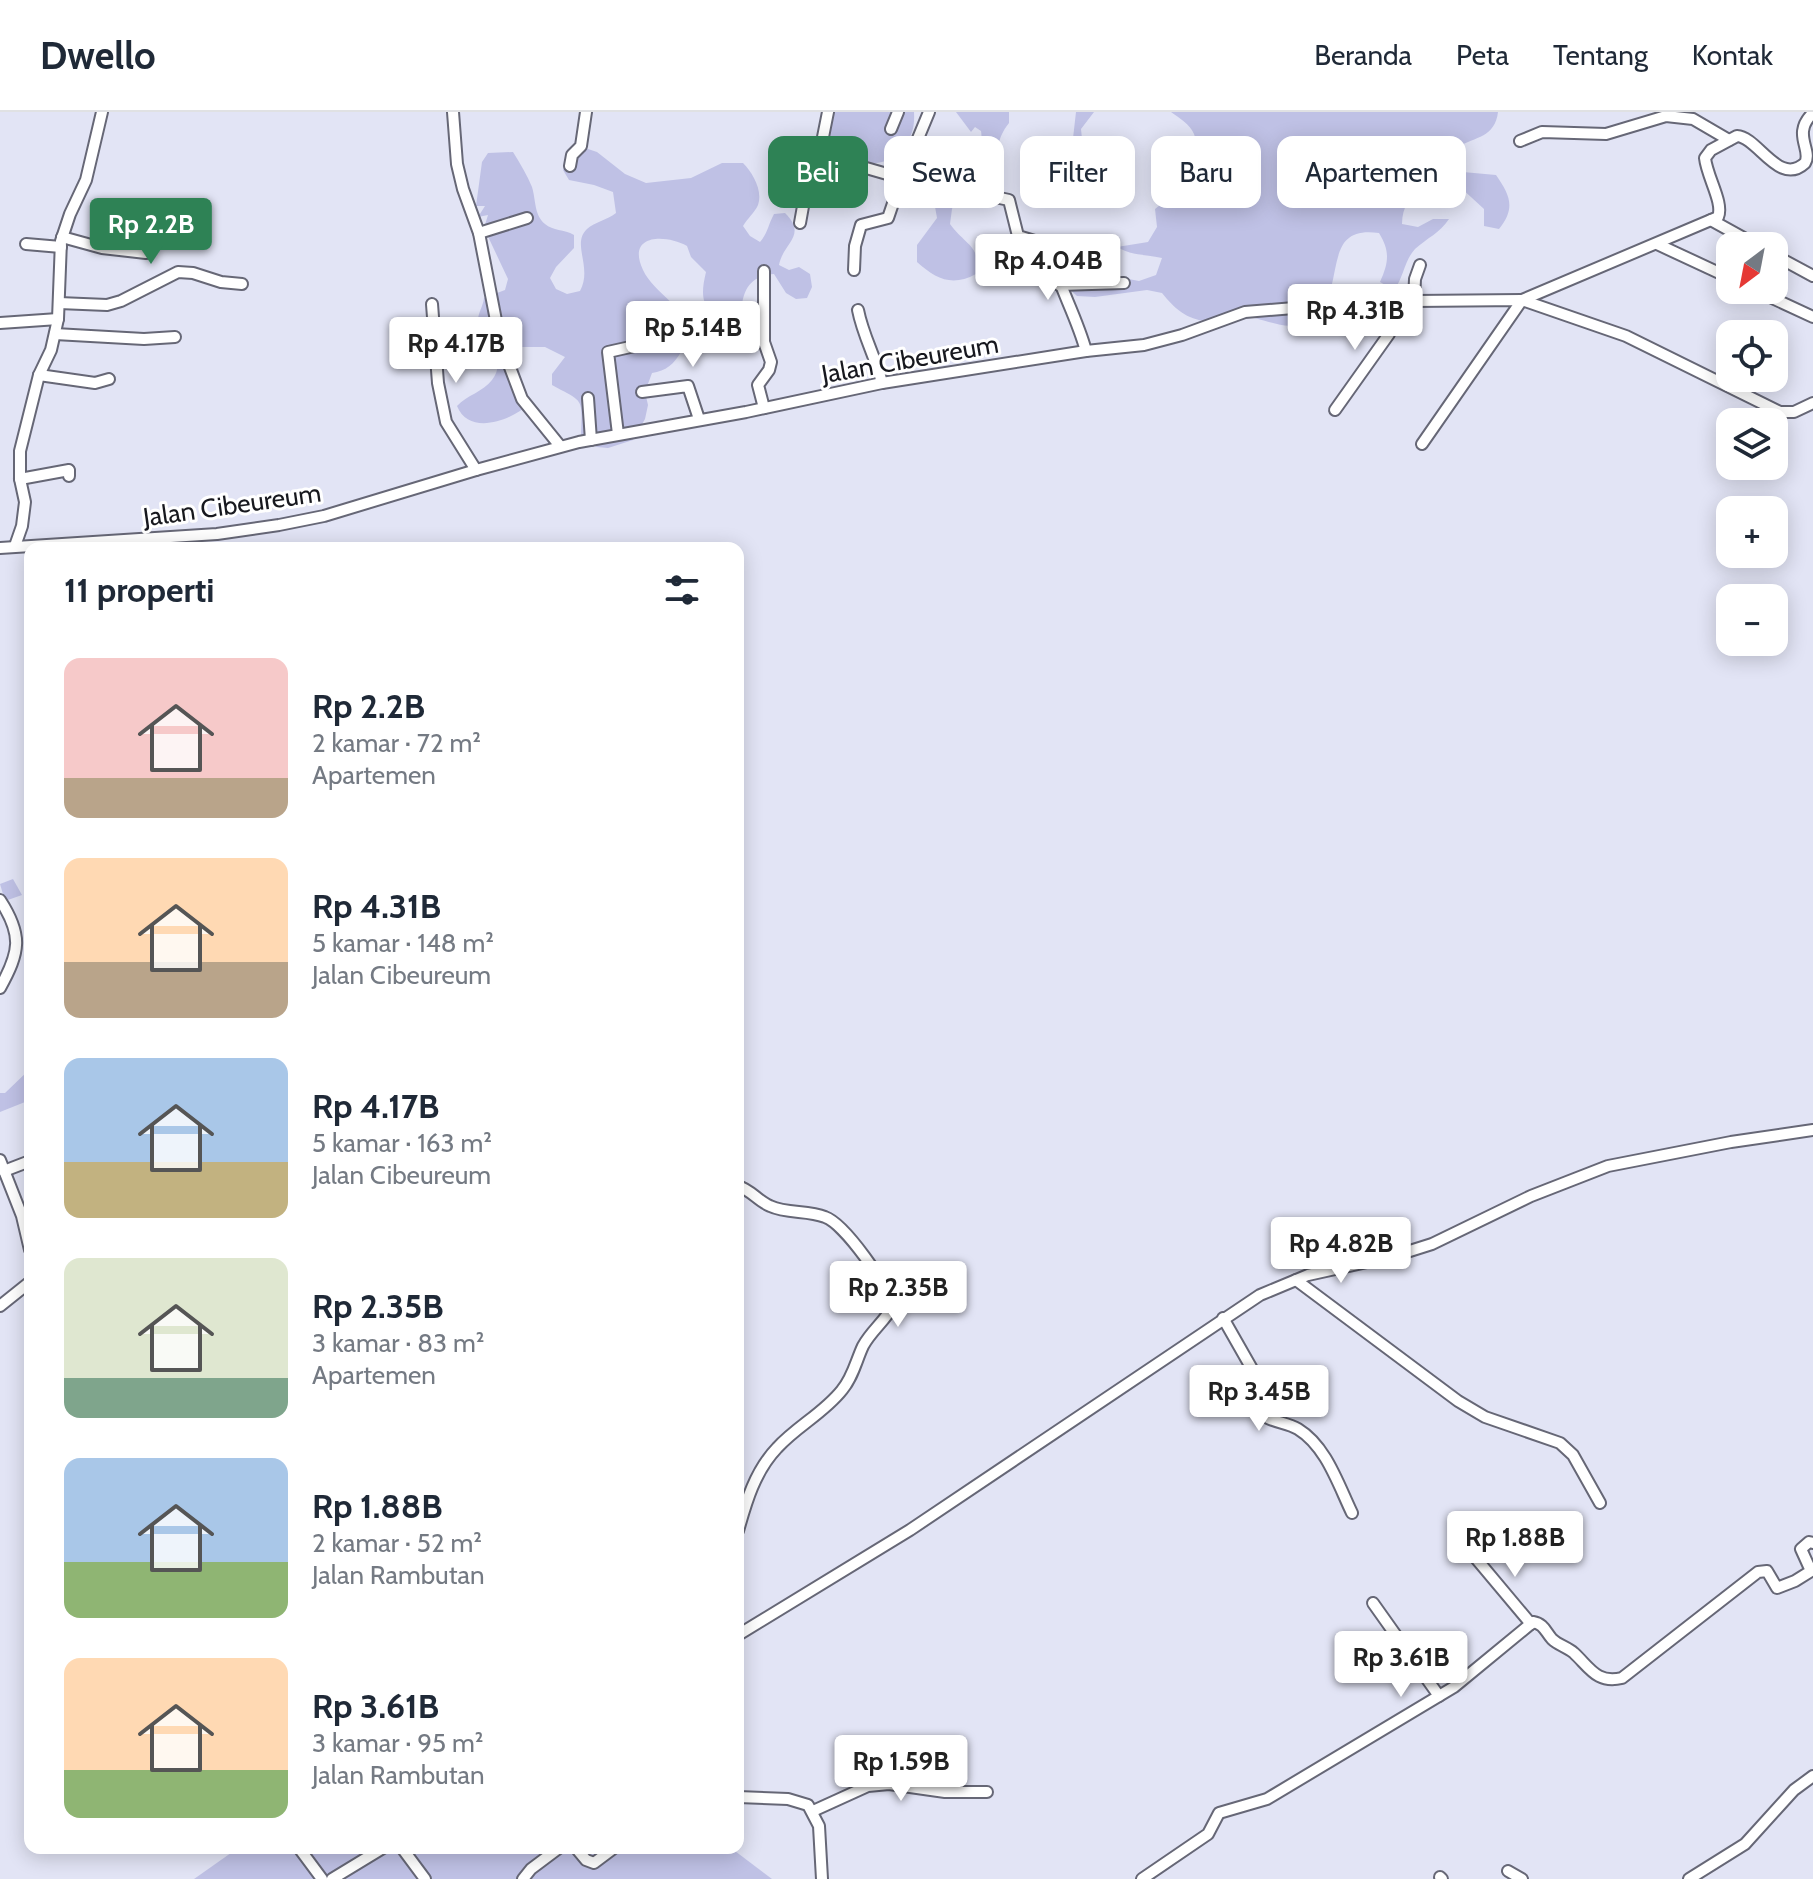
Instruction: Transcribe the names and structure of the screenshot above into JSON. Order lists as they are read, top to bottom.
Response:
{
  "streets": {
    "street": ["Jalan Cibeureum"]
  },
  "north": "bottom left",
  "page": {
    "header": "Dwello",
    "nav": [
      "Beranda",
      "Peta",
      "Tentang",
      "Kontak"
    ],
    "chip": [
      "Beli",
      "Sewa",
      "Filter",
      "Baru",
      "Apartemen"
    ],
    "price": [
      "Rp 2.2B",
      "Rp 4.04B",
      "Rp 4.31B",
      "Rp 5.14B",
      "Rp 4.17B",
      "Rp 4.82B",
      "Rp 2.35B",
      "Rp 3.45B",
      "Rp 1.88B",
      "Rp 3.61B",
      "Rp 1.59B"
    ],
    "map_buttons": ["+", "−"],
    "heading": "11 properti",
    "list": [
      {
        "name": "Rp 2.2B",
        "note": "2 kamar · 72 m² · Apartemen"
      },
      {
        "name": "Rp 4.31B",
        "note": "5 kamar · 148 m² · Jalan Cibeureum"
      },
      {
        "name": "Rp 4.17B",
        "note": "5 kamar · 163 m² · Jalan Cibeureum"
      },
      {
        "name": "Rp 2.35B",
        "note": "3 kamar · 83 m² · Apartemen"
      },
      {
        "name": "Rp 1.88B",
        "note": "2 kamar · 52 m² · Jalan Rambutan"
      },
      {
        "name": "Rp 3.61B",
        "note": "3 kamar · 95 m² · Jalan Rambutan"
      }
    ]
  }
}
